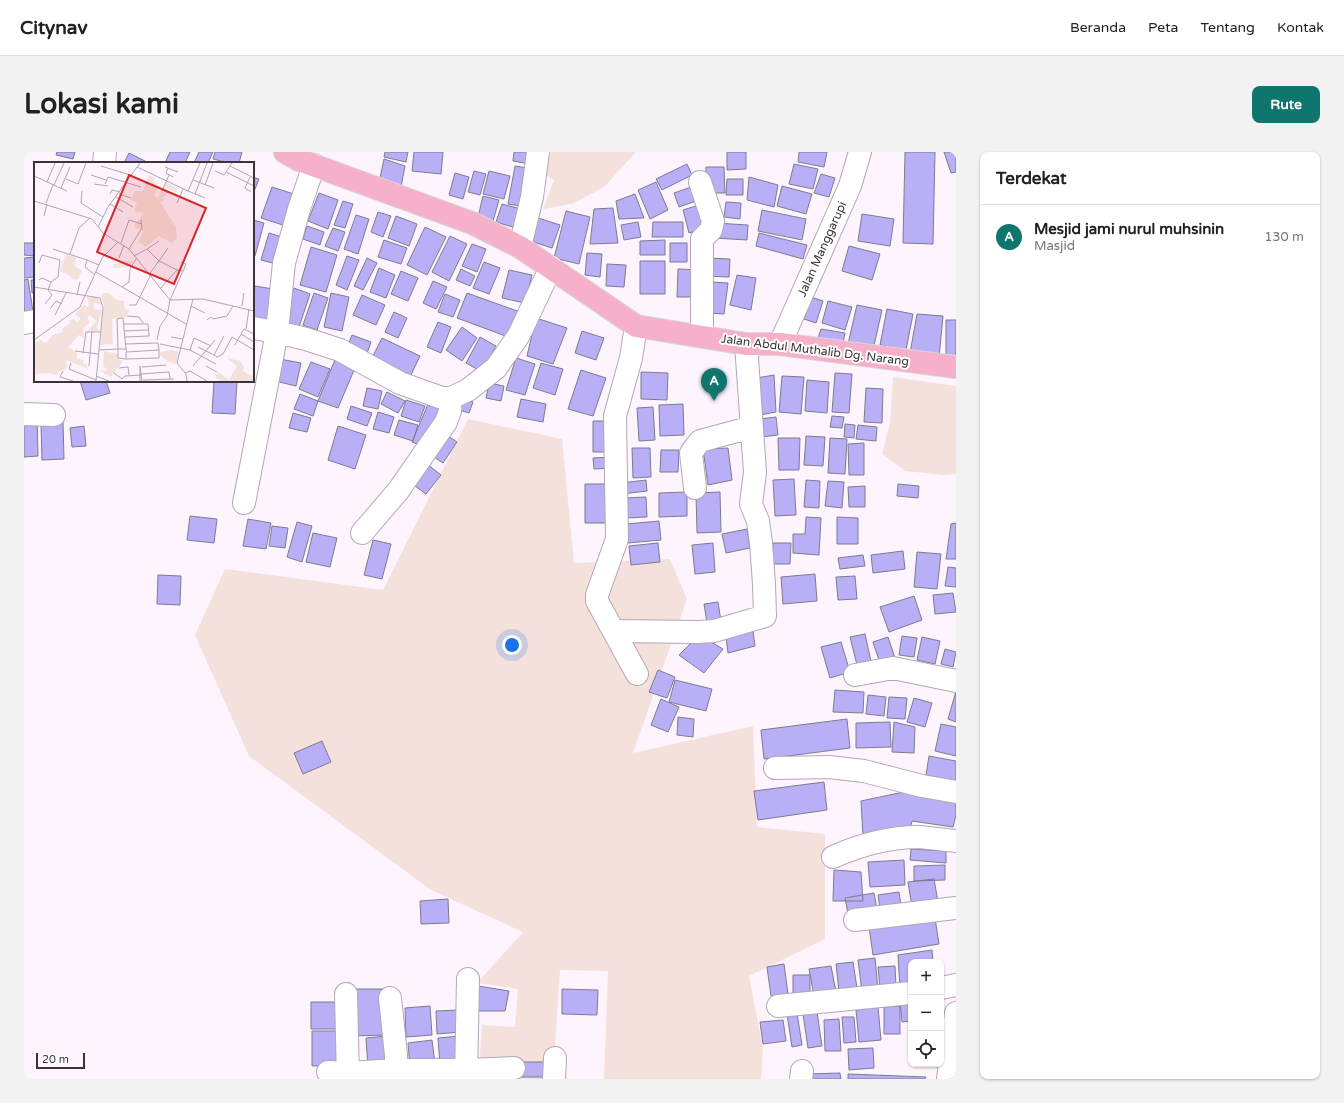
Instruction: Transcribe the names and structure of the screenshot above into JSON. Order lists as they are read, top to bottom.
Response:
{
  "streets": {
    "main road": ["Jalan Abdul Muthalib Dg. Narang"],
    "street": ["Jalan Manggarupi"]
  },
  "crossings": [
    ["Jalan Manggarupi", "Jalan Abdul Muthalib Dg. Narang"]
  ],
  "scale_bar": "20 m",
  "page": {
    "header": "Citynav",
    "nav": [
      "Beranda",
      "Peta",
      "Tentang",
      "Kontak"
    ],
    "buttons": "Rute",
    "title": "Lokasi kami",
    "heading": "Terdekat",
    "list": [
      {
        "mark": "A",
        "name": "Mesjid jami nurul muhsinin",
        "note": "Masjid",
        "value": "130 m"
      }
    ],
    "pins": "A",
    "map_buttons": ["+", "−"],
    "scale": "20 m"
  }
}
